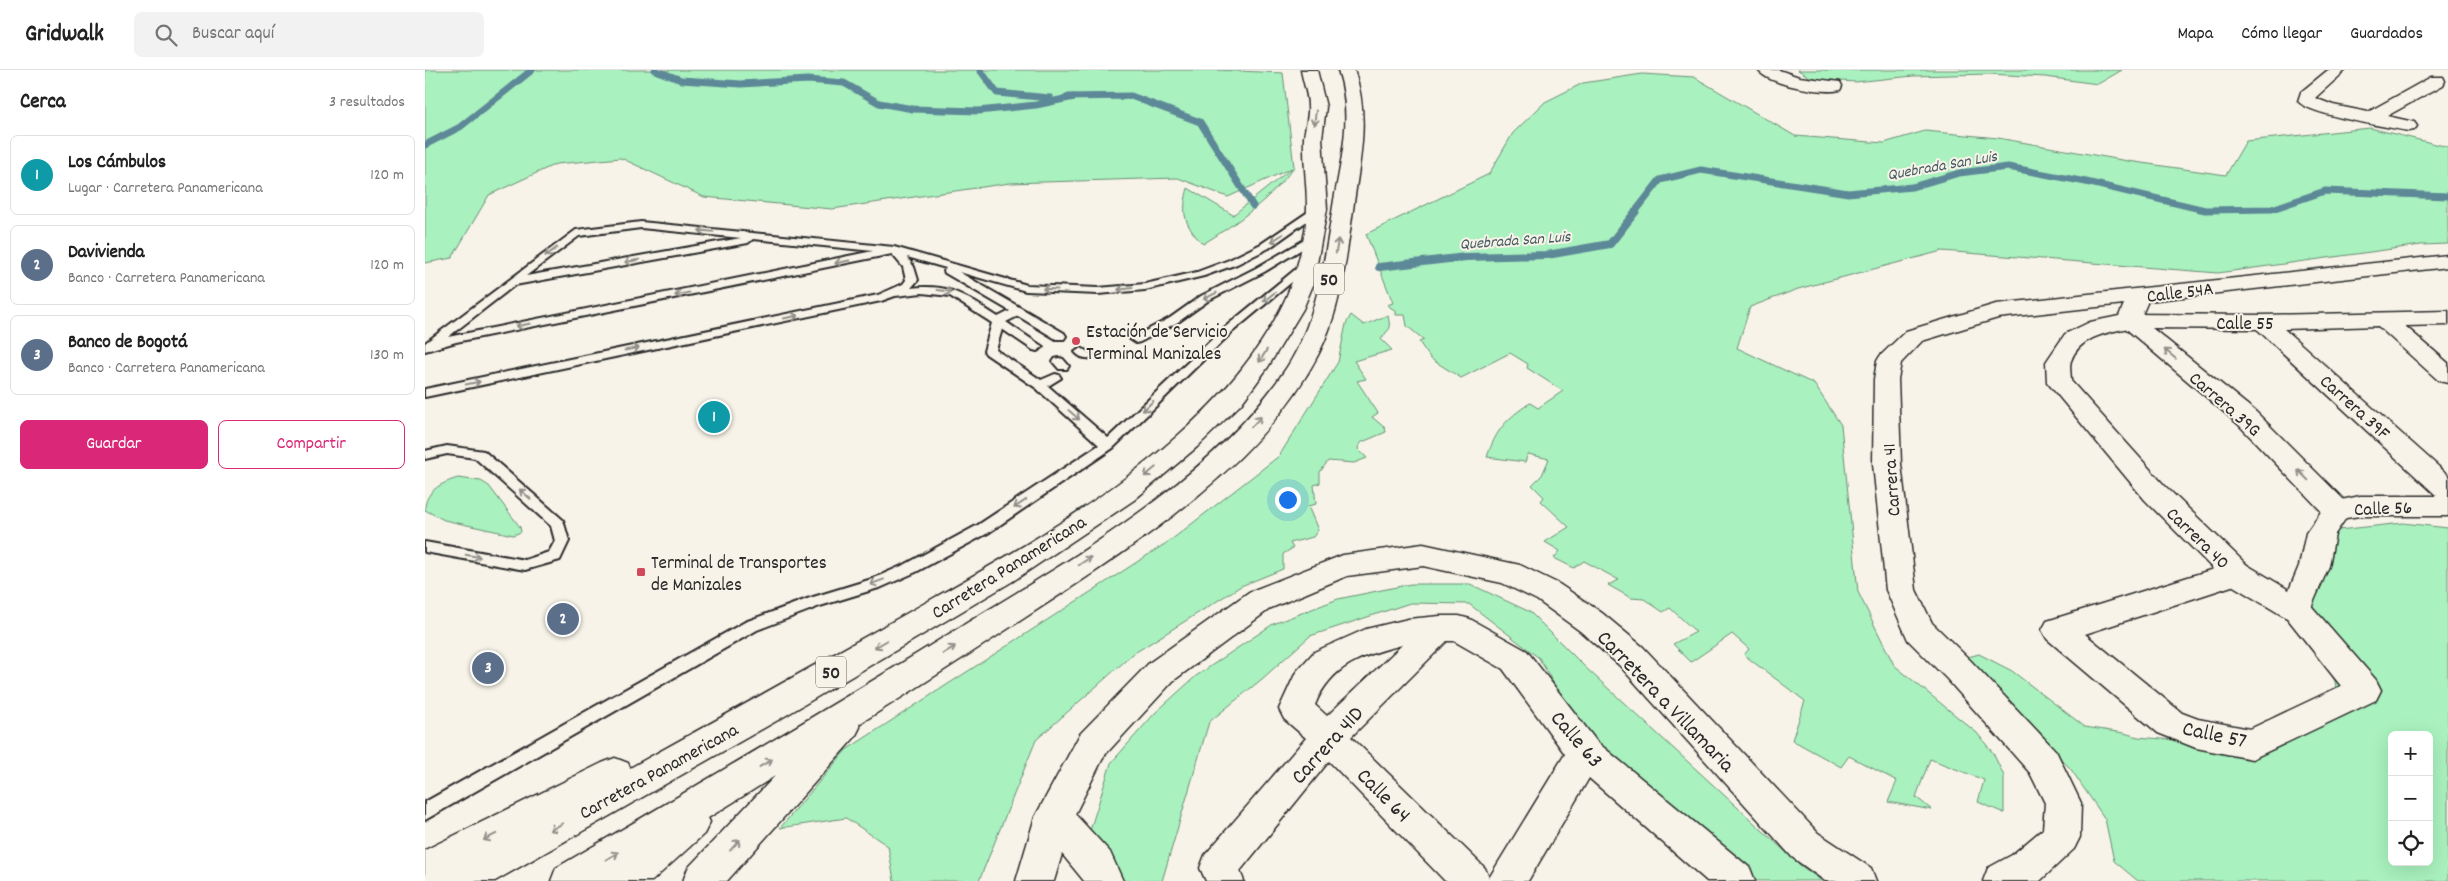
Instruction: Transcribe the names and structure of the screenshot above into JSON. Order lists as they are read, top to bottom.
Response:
{
  "streets": {
    "main road": [
      "50",
      "Calle 54A",
      "Calle 55",
      "Carrera 39G",
      "Carrera 39F",
      "Carrera 41",
      "Calle 56",
      "Carrera 40",
      "Carretera Panamericana",
      "Carretera a Villamaria",
      "Calle 57",
      "Calle 63",
      "Carrera 41D",
      "Calle 64"
    ]
  },
  "crossings": [
    ["Calle 54A", "Carrera 41"],
    ["Calle 55", "Carrera 39G"],
    ["Calle 55", "Carrera 39F"],
    ["Calle 55", "Carrera 40"],
    ["Carrera 39G", "Calle 56"],
    ["Calle 56", "Carrera 40"],
    ["Carrera 40", "Calle 57"],
    ["Calle 63", "Carrera 41D"],
    ["Calle 63", "Calle 64"],
    ["Carrera 41D", "Calle 64"]
  ],
  "water": ["Quebrada San Luis"],
  "places": {
    "other": ["Estación de Servicio Terminal Manizales"],
    "transit": ["Terminal de Transportes de Manizales"]
  },
  "page": {
    "header": "Gridwalk",
    "search": "Buscar aquí",
    "nav": ["Mapa", "Cómo llegar", "Guardados"],
    "heading": ["Cerca", "3 resultados"],
    "list": [
      {
        "mark": "1",
        "name": "Los Cámbulos",
        "note": "Lugar · Carretera Panamericana",
        "value": "120 m"
      },
      {
        "mark": "2",
        "name": "Davivienda",
        "note": "Banco · Carretera Panamericana",
        "value": "120 m"
      },
      {
        "mark": "3",
        "name": "Banco de Bogotá",
        "note": "Banco · Carretera Panamericana",
        "value": "130 m"
      }
    ],
    "pins": ["1", "2", "3"],
    "buttons": ["Guardar", "Compartir"],
    "map_buttons": ["+", "−"]
  }
}
